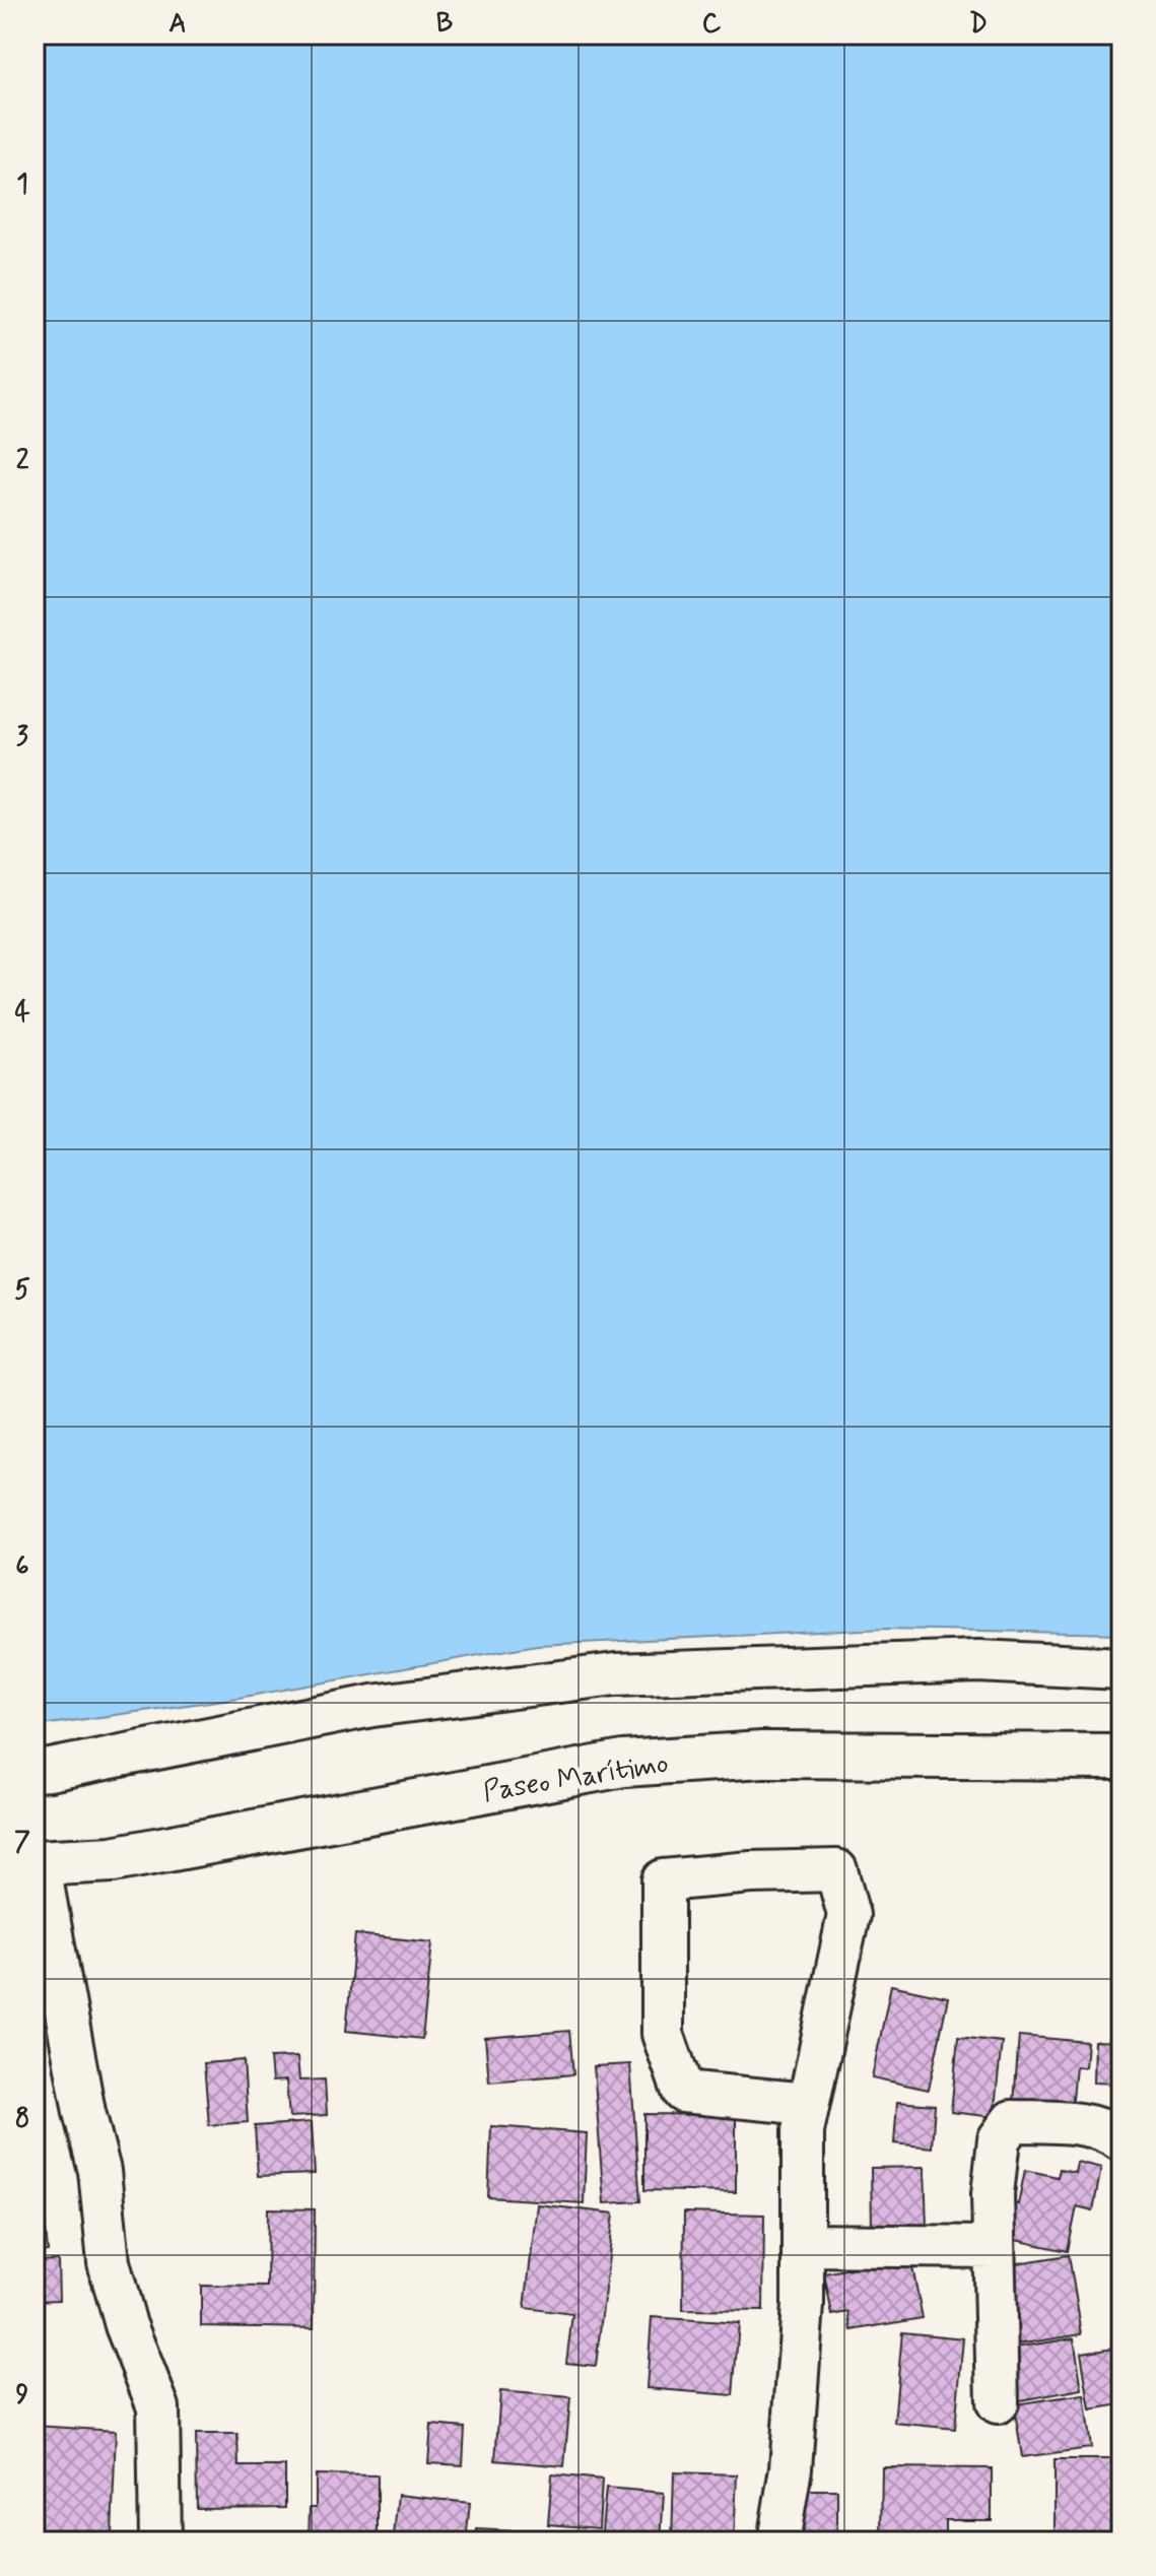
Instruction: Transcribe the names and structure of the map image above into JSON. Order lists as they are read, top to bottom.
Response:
{
  "streets": {
    "street": ["Paseo Marítimo"]
  },
  "grid": {
    "columns": [
      "A",
      "B",
      "C",
      "D"
    ],
    "rows": [
      "1",
      "2",
      "3",
      "4",
      "5",
      "6",
      "7",
      "8",
      "9"
    ]
  }
}
